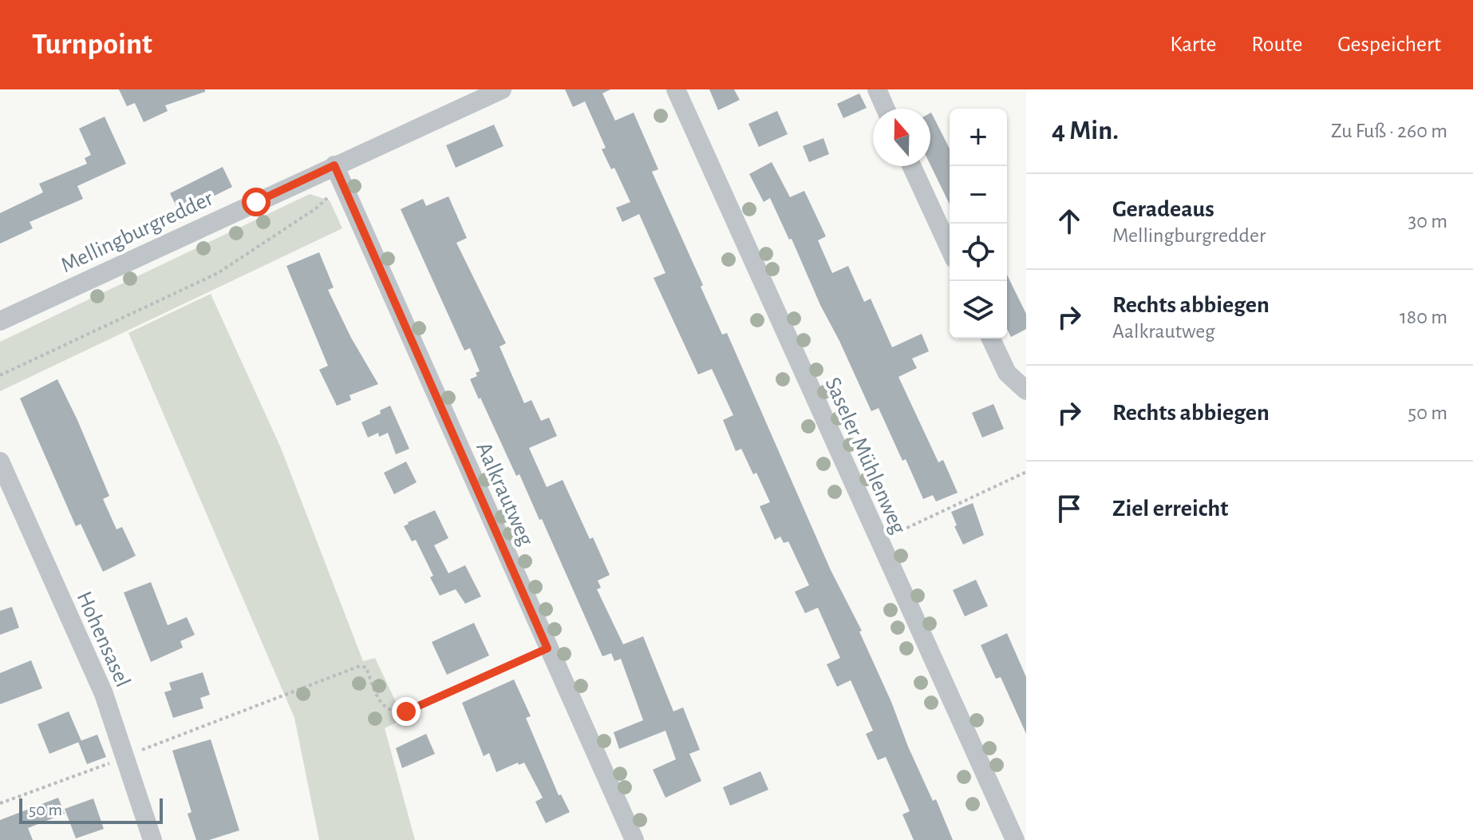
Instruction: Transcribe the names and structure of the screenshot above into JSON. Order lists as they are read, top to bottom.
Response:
{
  "streets": {
    "street": [
      "Mellingburgredder",
      "Saseler Mühlenweg",
      "Aalkrautweg",
      "Hohensasel"
    ]
  },
  "crossings": [
    ["Mellingburgredder", "Aalkrautweg"]
  ],
  "scale_bar": "50 m",
  "north": "top",
  "page": {
    "header": "Turnpoint",
    "nav": ["Karte", "Route", "Gespeichert"],
    "heading": ["4 Min.", "Zu Fuß · 260 m"],
    "map_buttons": ["+", "−"],
    "list": [
      ["Geradeaus", "Mellingburgredder", "30 m"],
      ["Rechts abbiegen", "Aalkrautweg", "180 m"],
      ["Rechts abbiegen", "50 m"],
      "Ziel erreicht"
    ],
    "scale": "50 m"
  }
}
